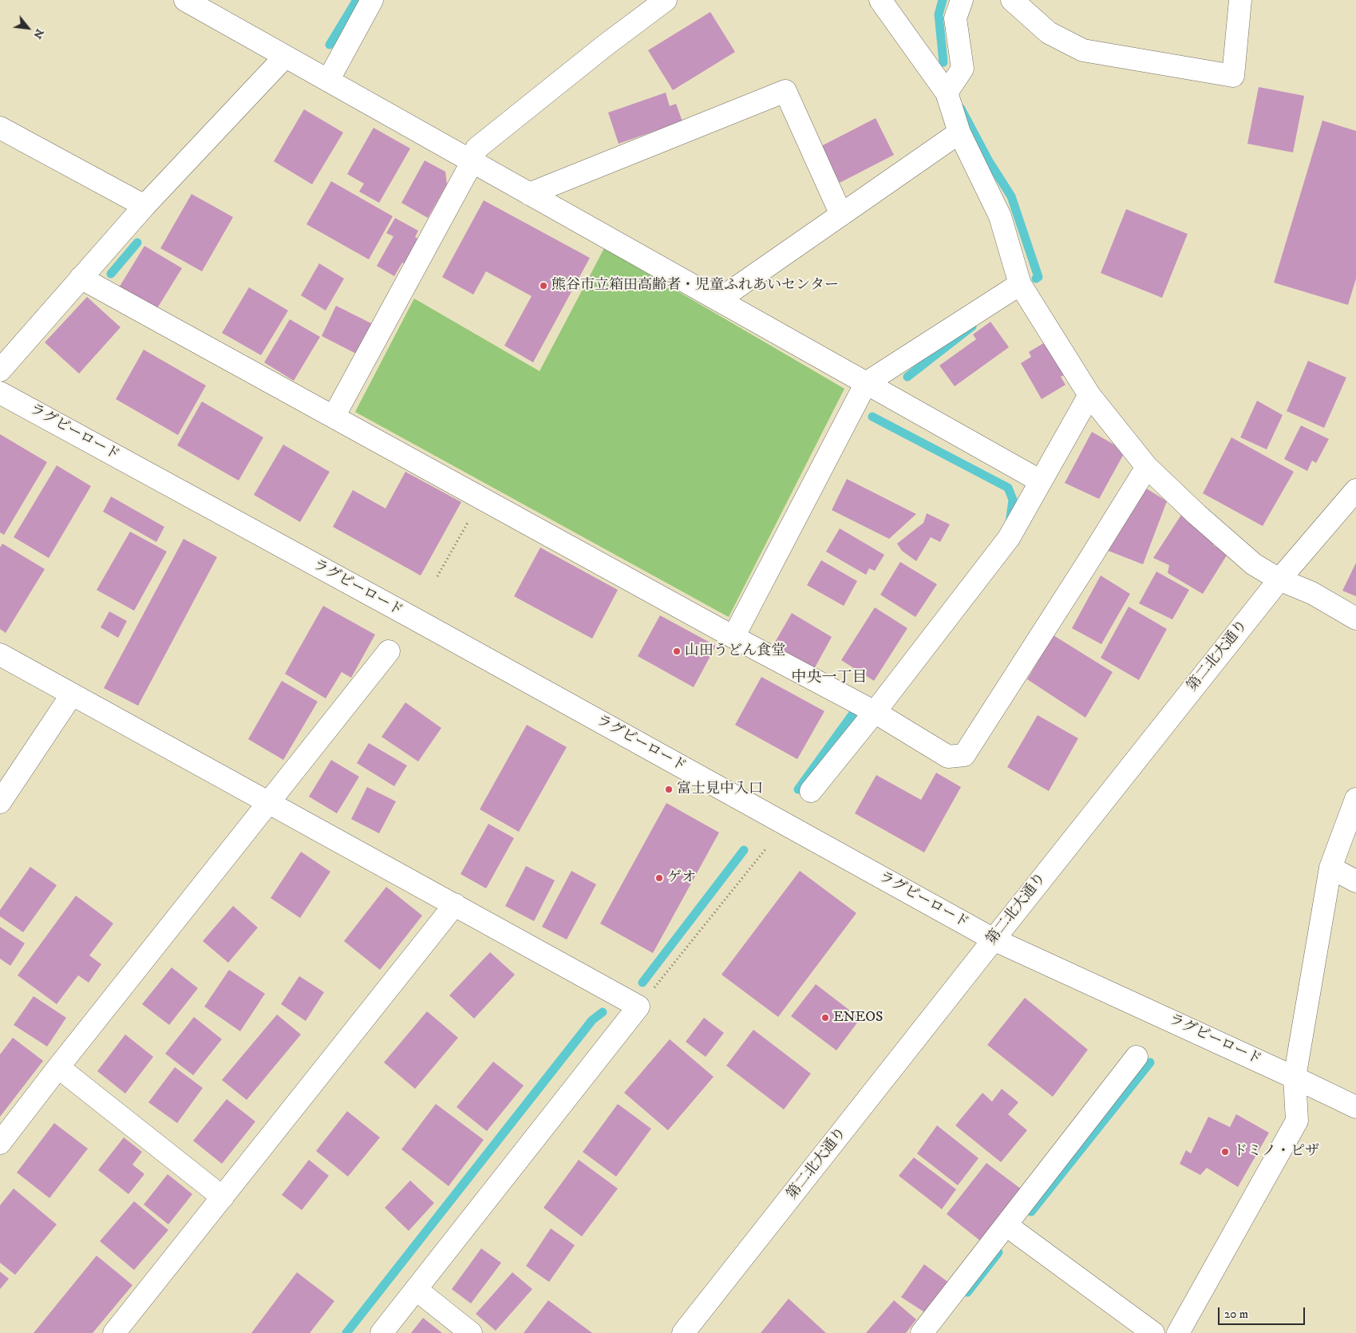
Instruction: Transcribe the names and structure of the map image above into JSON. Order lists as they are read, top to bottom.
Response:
{
  "streets": {
    "street": ["ラグビーロード", "第二北大通り"]
  },
  "crossings": [
    ["ラグビーロード", "第二北大通り"]
  ],
  "districts": ["中央一丁目"],
  "places": [
    "熊谷市立箱田高齢者・児童ふれあいセンター",
    "山田うどん食堂",
    "富士見中入口",
    "ゲオ",
    "ENEOS",
    "ドミノ・ピザ"
  ],
  "scale_bar": "20 m",
  "north": "bottom right"
}
